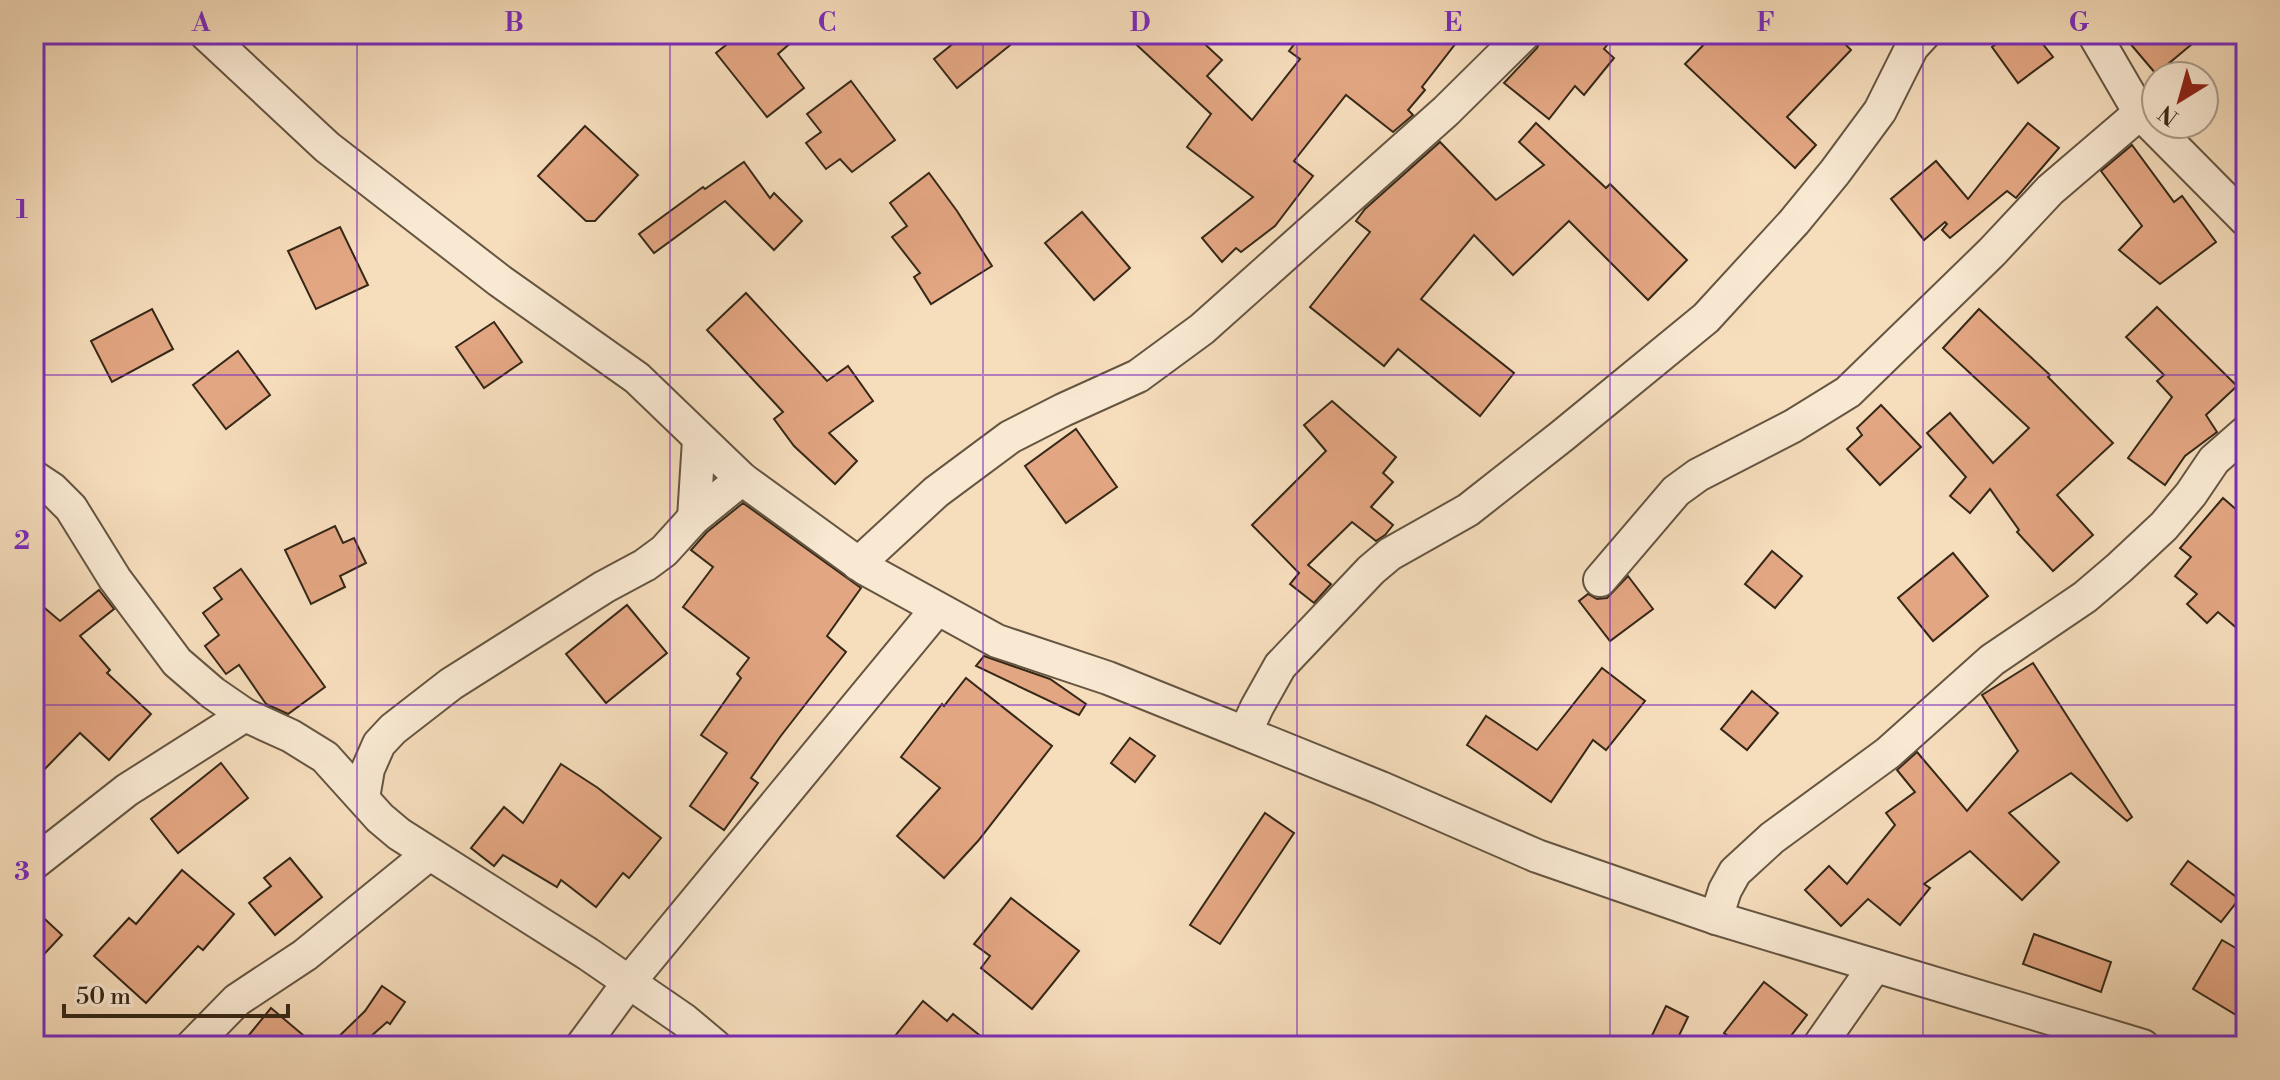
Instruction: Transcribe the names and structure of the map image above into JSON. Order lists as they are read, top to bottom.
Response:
{
  "scale_bar": "50 m",
  "north": "bottom left",
  "grid": {
    "columns": [
      "A",
      "B",
      "C",
      "D",
      "E",
      "F",
      "G"
    ],
    "rows": ["1", "2", "3"]
  }
}
